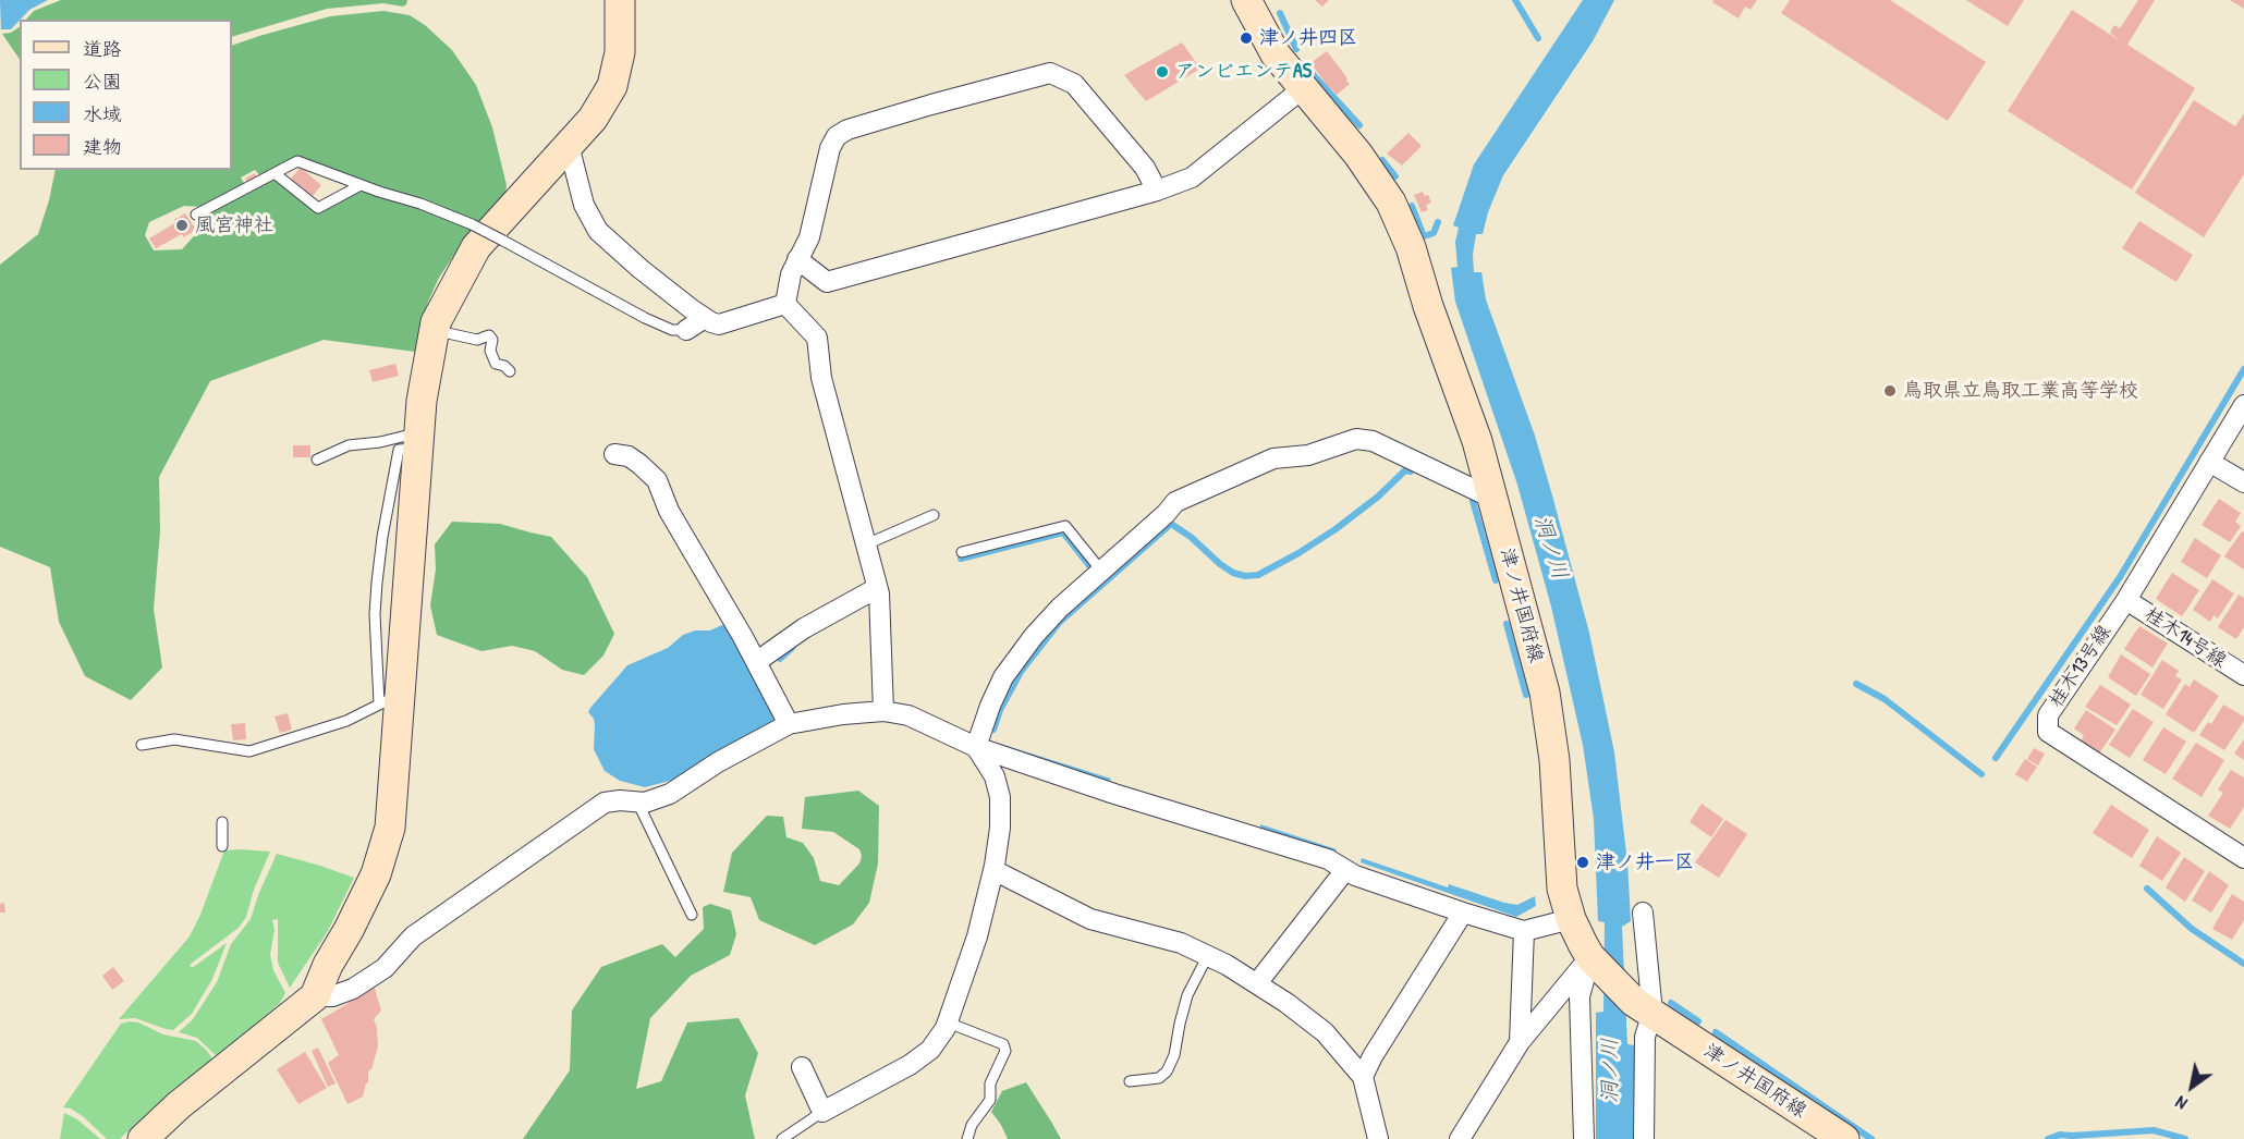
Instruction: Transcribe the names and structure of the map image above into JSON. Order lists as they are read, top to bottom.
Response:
{
  "streets": {
    "street": ["津ノ井国府線", "桂木14号線", "桂木13号線"]
  },
  "crossings": [
    ["桂木14号線", "桂木13号線"]
  ],
  "water": ["洞ノ川"],
  "places": [
    "津ノ井四区",
    "アンビエンテAS",
    "風宮神社",
    "鳥取県立鳥取工業高等学校",
    "津ノ井一区"
  ],
  "legend": [
    "道路",
    "公園",
    "水域",
    "建物"
  ],
  "north": "bottom left"
}
